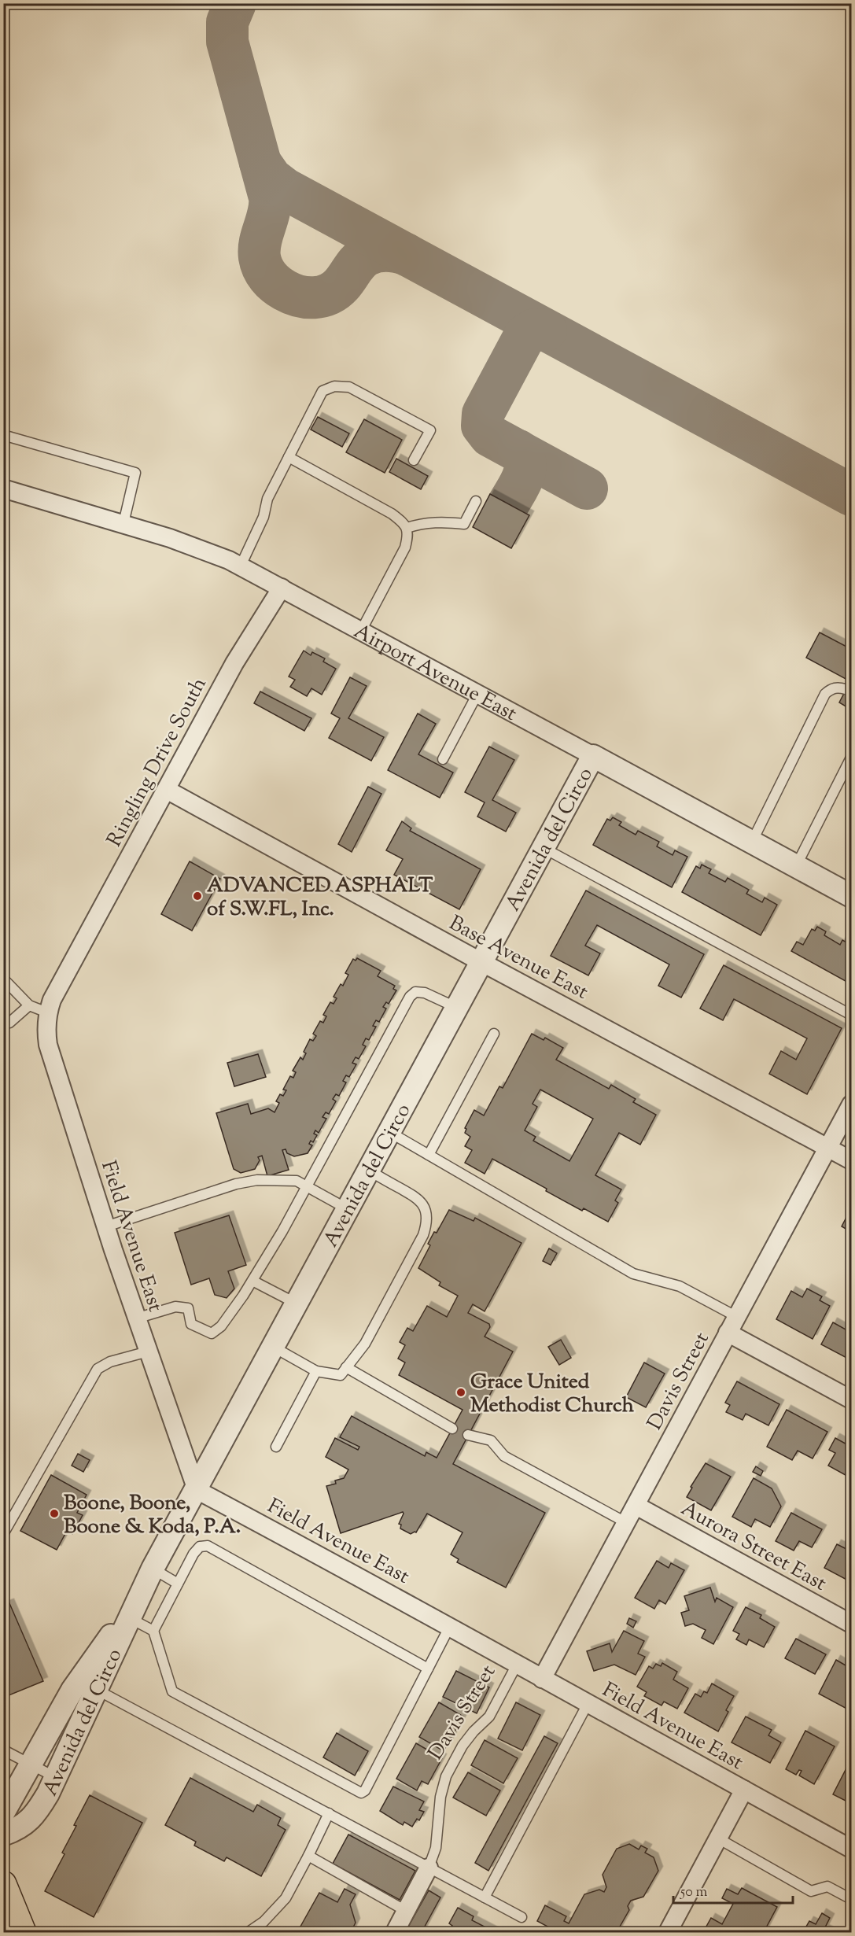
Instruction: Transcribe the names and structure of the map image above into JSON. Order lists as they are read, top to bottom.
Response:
{
  "streets": {
    "street": [
      "Airport Avenue East",
      "Ringling Drive South",
      "Avenida del Circo",
      "Base Avenue East",
      "Field Avenue East",
      "Davis Street",
      "Aurora Street East"
    ]
  },
  "crossings": [
    ["Airport Avenue East", "Ringling Drive South"],
    ["Airport Avenue East", "Avenida del Circo"],
    ["Ringling Drive South", "Base Avenue East"],
    ["Ringling Drive South", "Field Avenue East"],
    ["Avenida del Circo", "Base Avenue East"],
    ["Avenida del Circo", "Field Avenue East"],
    ["Base Avenue East", "Davis Street"],
    ["Field Avenue East", "Davis Street"],
    ["Davis Street", "Aurora Street East"]
  ],
  "places": ["ADVANCED ASPHALT of S.W.FL, Inc.", "Grace United Methodist Church", "Boone, Boone, Boone & Koda, P.A."],
  "scale_bar": "50 m"
}
